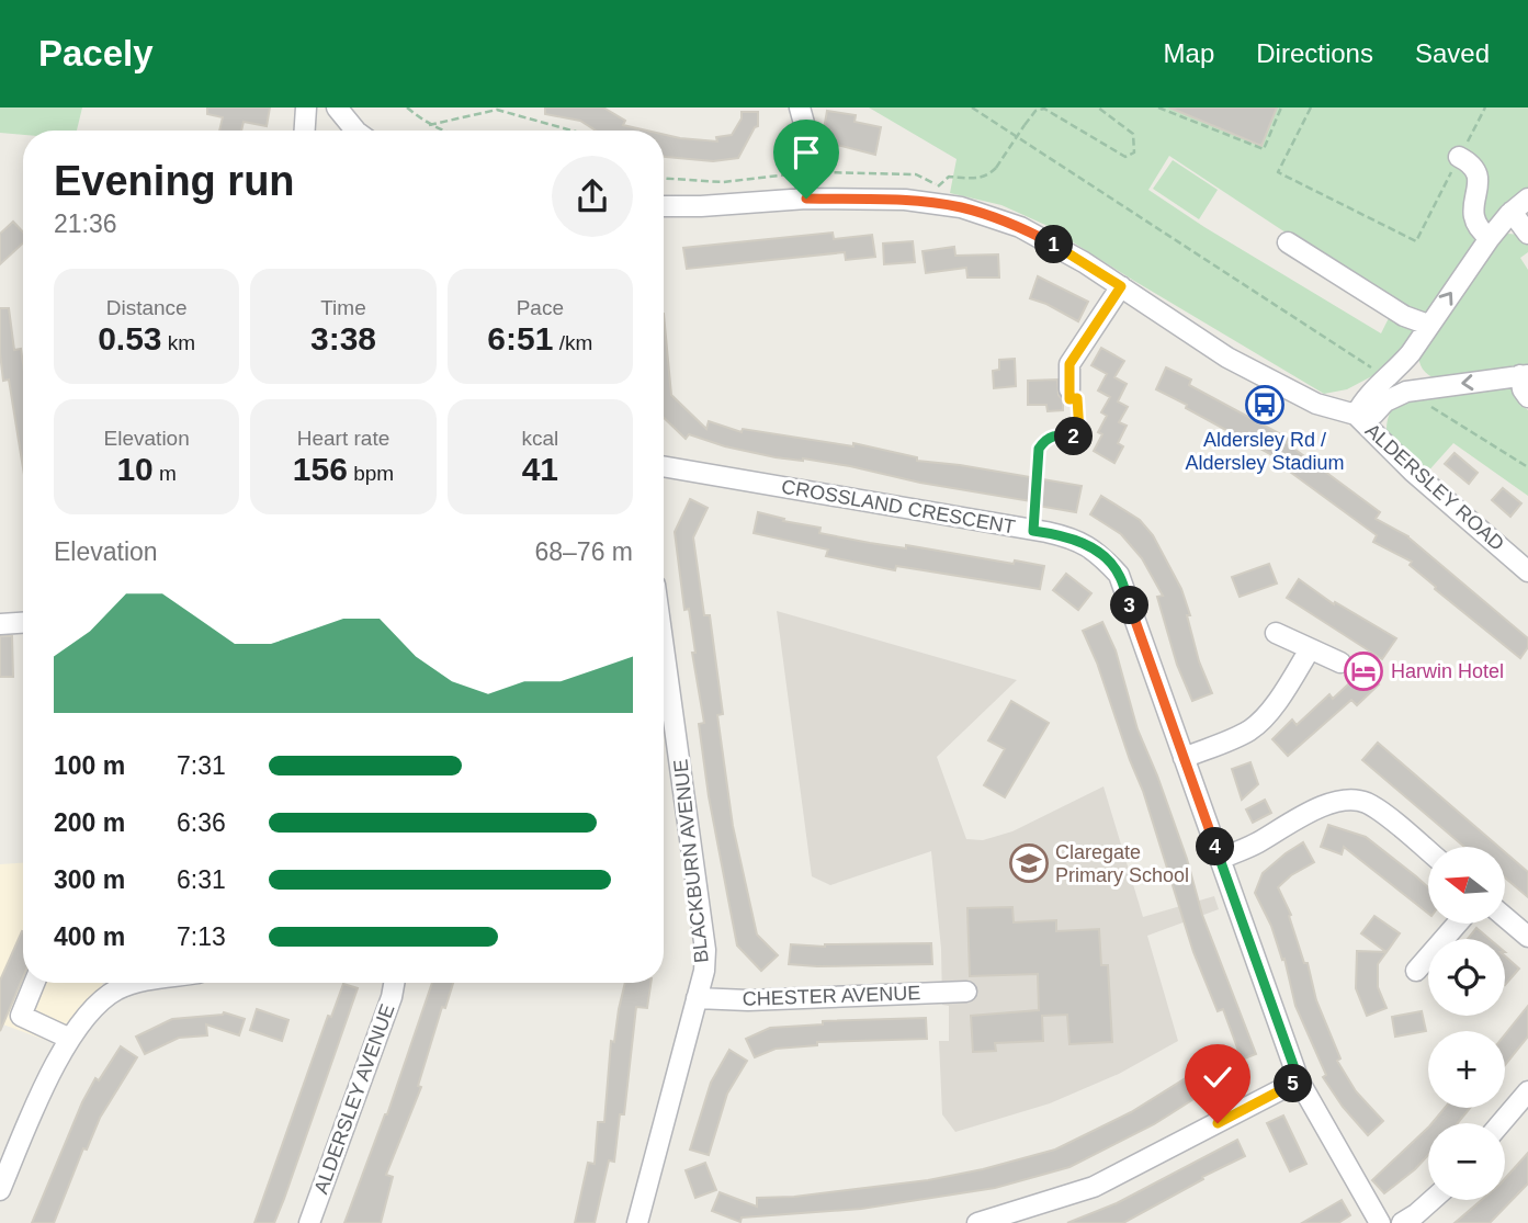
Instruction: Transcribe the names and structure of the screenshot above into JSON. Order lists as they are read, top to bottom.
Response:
{
  "streets": {
    "street": [
      "ALDERSLEY ROAD",
      "CROSSLAND CRESCENT",
      "BLACKBURN AVENUE",
      "CHESTER AVENUE",
      "ALDERSLEY AVENUE"
    ]
  },
  "crossings": [
    ["BLACKBURN AVENUE", "CHESTER AVENUE"]
  ],
  "places": {
    "bus stop": ["Aldersley Rd / Aldersley Stadium"],
    "hotel": ["Harwin Hotel"],
    "school or university": ["Claregate Primary School"]
  },
  "north": "left",
  "page": {
    "header": "Pacely",
    "nav": ["Map", "Directions", "Saved"],
    "heading": ["Evening run", "21:36"],
    "pins": [
      "1",
      "2",
      "3",
      "4",
      "5"
    ],
    "stats": [
      ["Distance", "0.53 km"],
      ["Time", "3:38"],
      ["Pace", "6:51 /km"],
      ["Elevation", "10 m"],
      ["Heart rate", "156 bpm"],
      ["kcal", "41"]
    ],
    "chart": ["Elevation", "68–76 m"],
    "list": [
      {
        "name": "100 m",
        "note": "7:31"
      },
      {
        "name": "200 m",
        "note": "6:36"
      },
      {
        "name": "300 m",
        "note": "6:31"
      },
      {
        "name": "400 m",
        "note": "7:13"
      }
    ],
    "map_buttons": ["+", "−"]
  }
}
